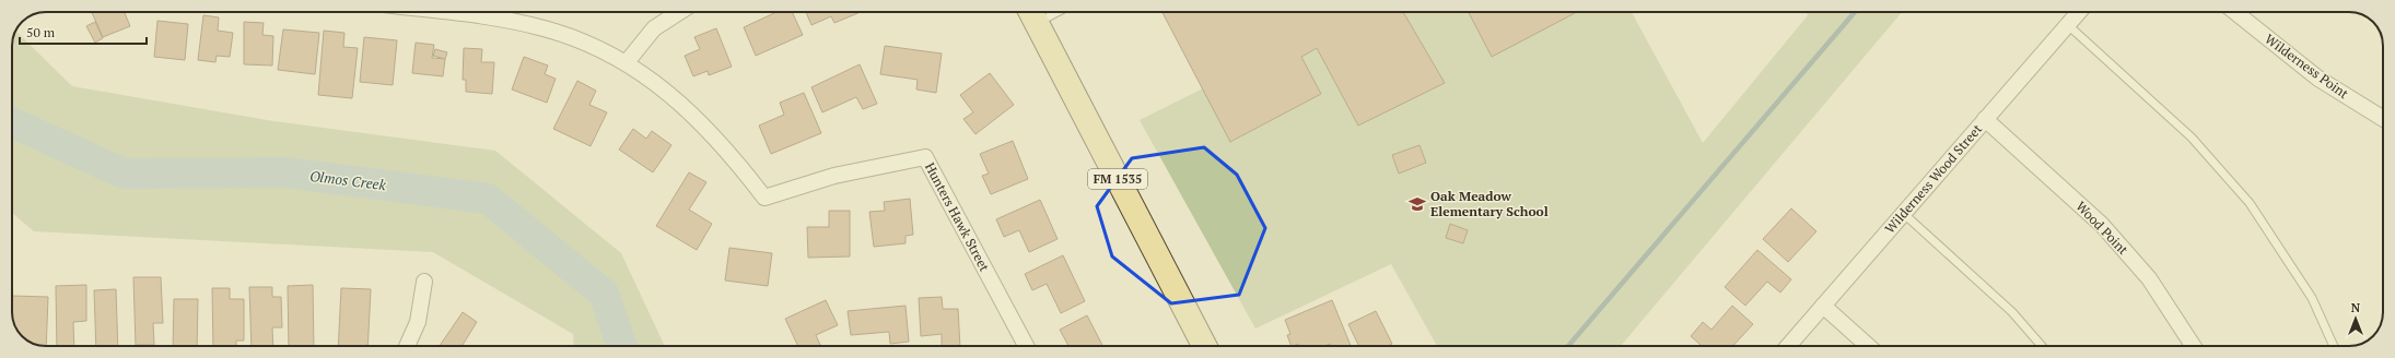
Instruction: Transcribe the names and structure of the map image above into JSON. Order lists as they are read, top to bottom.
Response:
{
  "streets": {
    "main road": ["FM 1535"],
    "street": [
      "Wilderness Point",
      "Wilderness Wood Street",
      "Hunters Hawk Street",
      "Wood Point"
    ]
  },
  "crossings": [
    ["Wilderness Wood Street", "Wood Point"]
  ],
  "water": ["Olmos Creek"],
  "places": {
    "school or university": ["Oak Meadow Elementary School"]
  },
  "scale_bar": "50 m",
  "north": "top"
}
